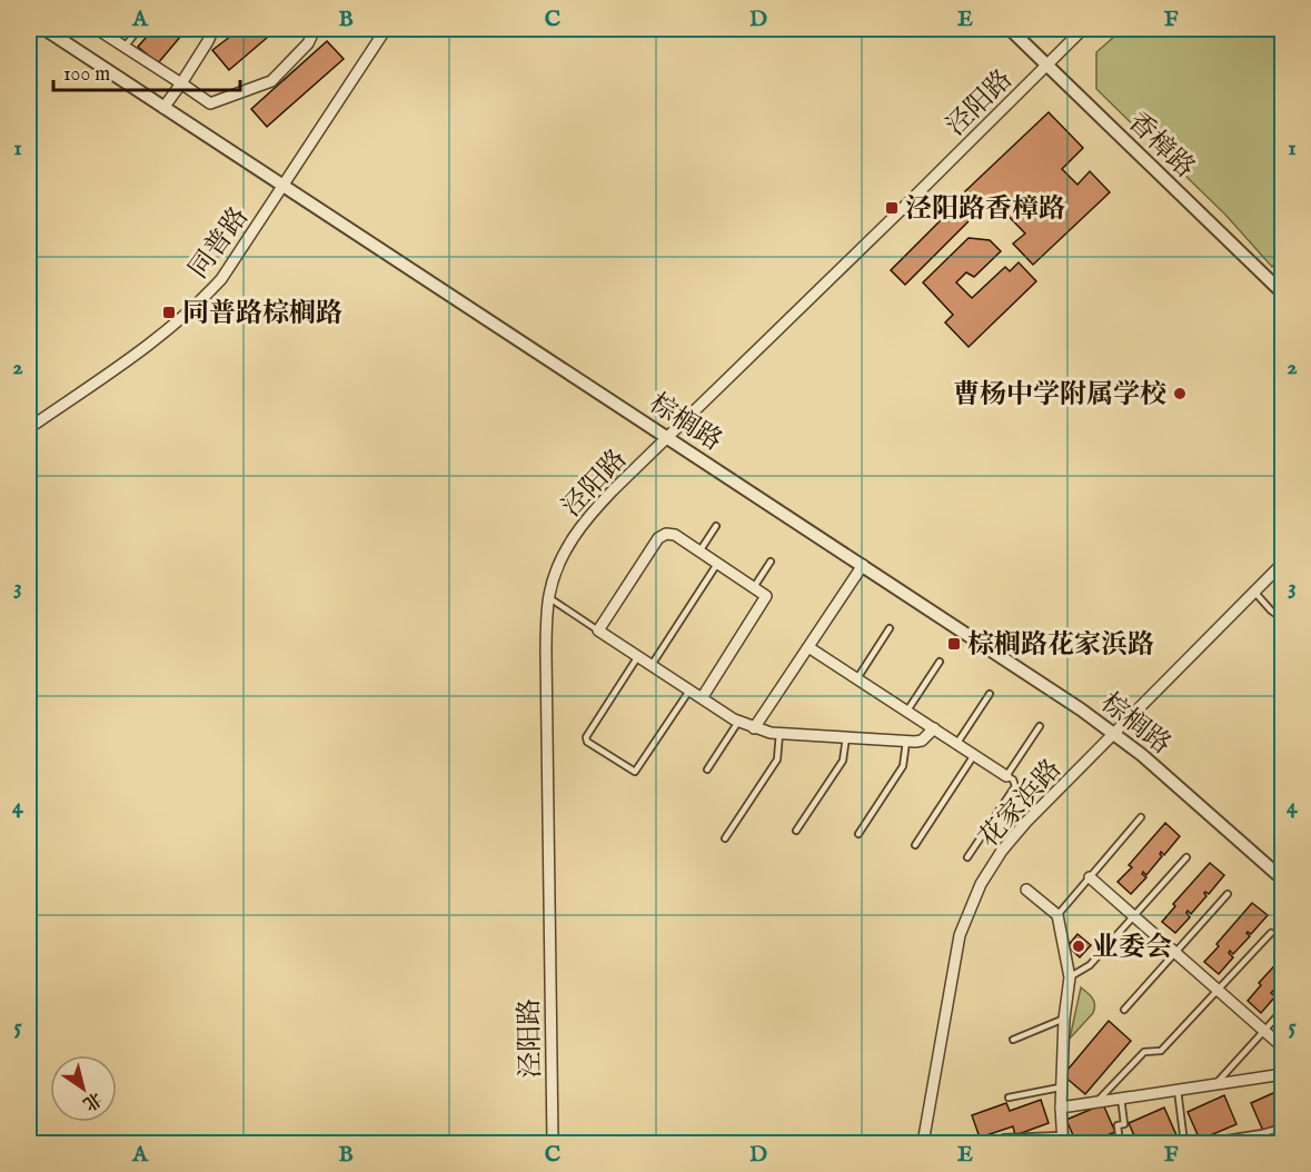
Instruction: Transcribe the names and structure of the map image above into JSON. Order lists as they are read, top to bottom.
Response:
{
  "streets": {
    "street": [
      "泾阳路",
      "香樟路",
      "同普路",
      "棕榈路",
      "花家浜路"
    ]
  },
  "crossings": [
    ["泾阳路", "香樟路"],
    ["泾阳路", "棕榈路"],
    ["同普路", "棕榈路"],
    ["棕榈路", "花家浜路"]
  ],
  "places": {
    "transit": ["泾阳路香樟路", "同普路棕榈路", "棕榈路花家浜路"],
    "other": ["曹杨中学附属学校", "业委会"]
  },
  "scale_bar": "100 m",
  "north": "bottom right",
  "grid": {
    "columns": [
      "A",
      "B",
      "C",
      "D",
      "E",
      "F"
    ],
    "rows": [
      "1",
      "2",
      "3",
      "4",
      "5"
    ]
  }
}
